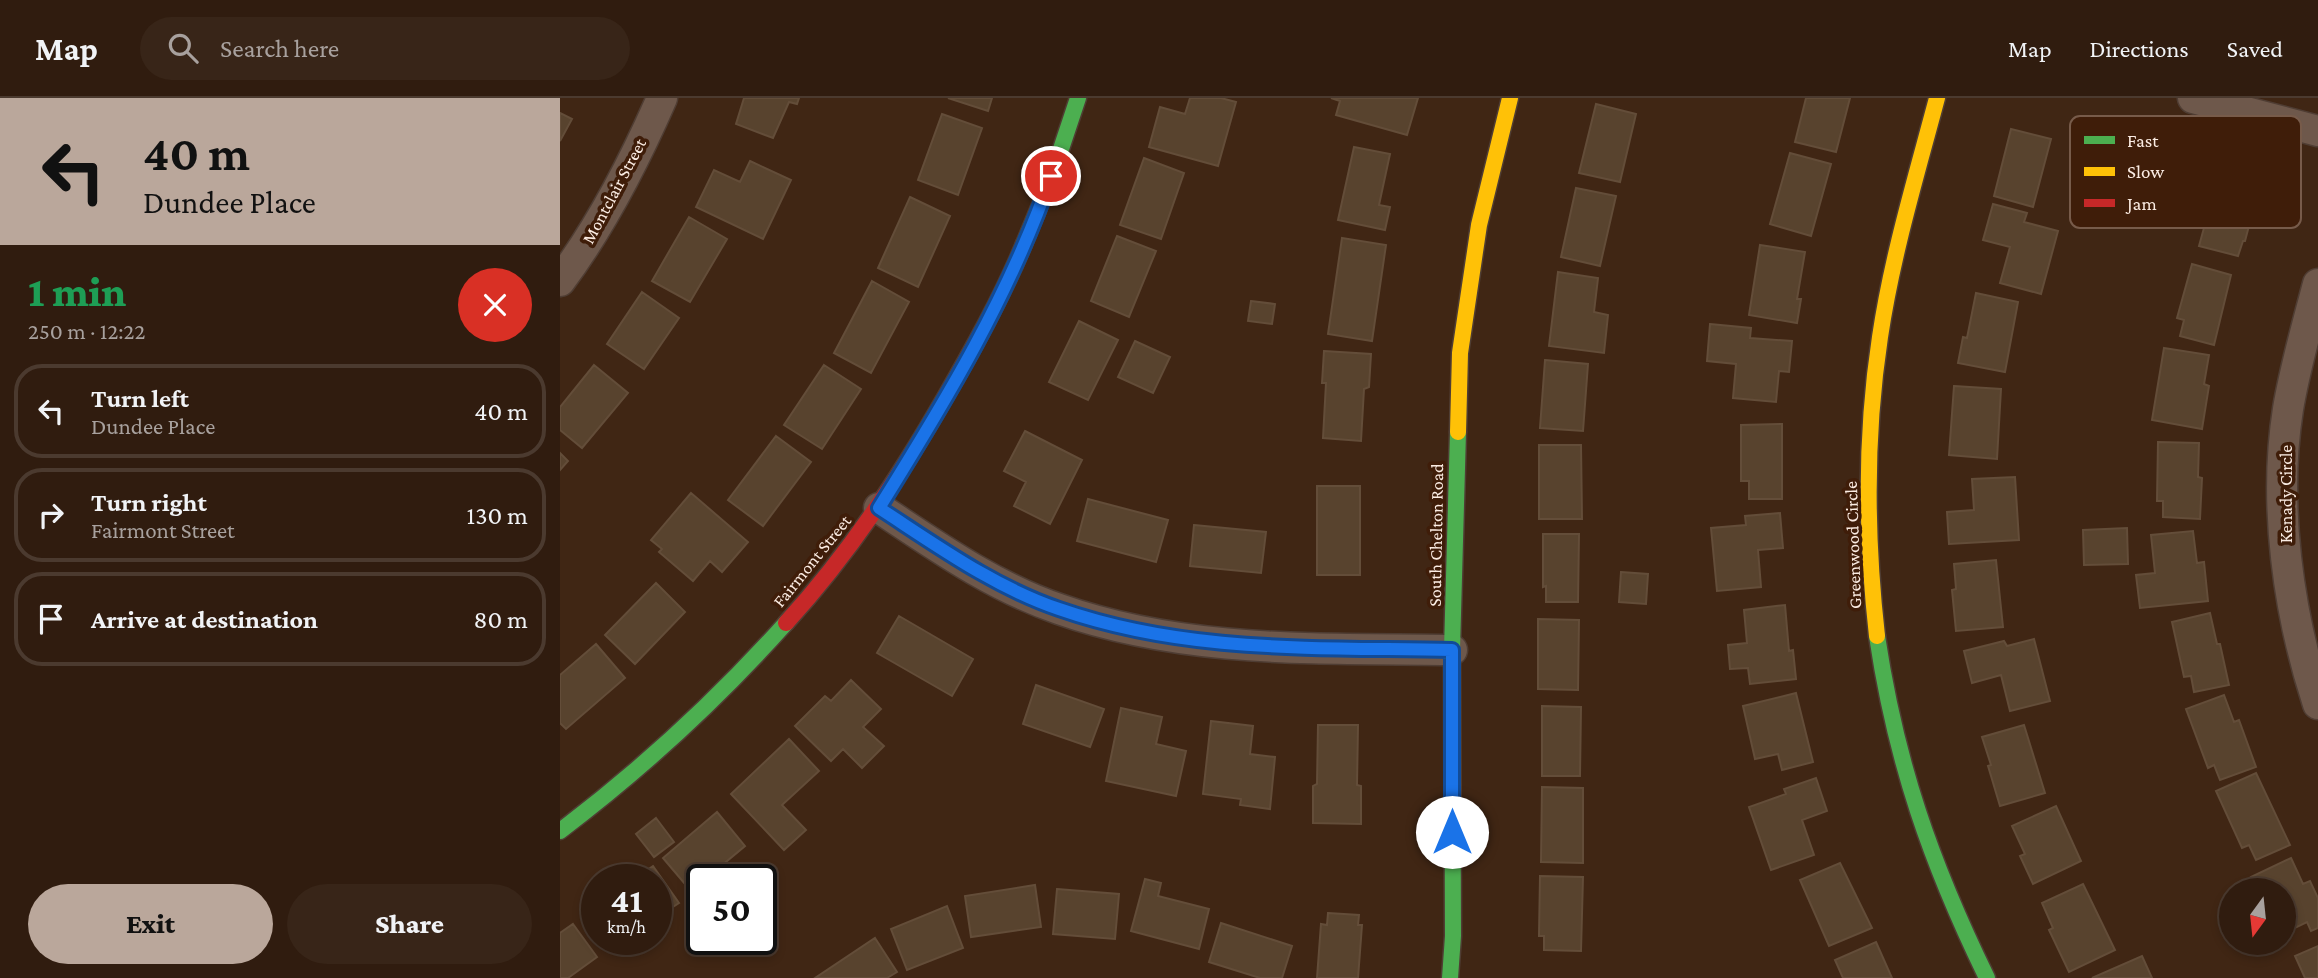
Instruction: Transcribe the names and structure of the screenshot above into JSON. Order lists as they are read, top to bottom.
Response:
{
  "streets": {
    "street": [
      "Montclair Street",
      "Kenady Circle",
      "South Chelton Road",
      "Greenwood Circle",
      "Fairmont Street"
    ]
  },
  "legend": ["Fast", "Slow", "Jam"],
  "north": "bottom",
  "page": {
    "header": "Map",
    "search": "Search here",
    "nav": ["Map", "Directions", "Saved"],
    "turn": ["40 m", "Dundee Place"],
    "heading": ["1 min", "250 m · 12:22"],
    "list": [
      {
        "name": "Turn left",
        "note": "Dundee Place",
        "value": "40 m"
      },
      {
        "name": "Turn right",
        "note": "Fairmont Street",
        "value": "130 m"
      },
      {
        "name": "Arrive at destination",
        "value": "80 m"
      }
    ],
    "speed": "41 km/h",
    "limit": "50",
    "buttons": ["Exit", "Share"]
  }
}
